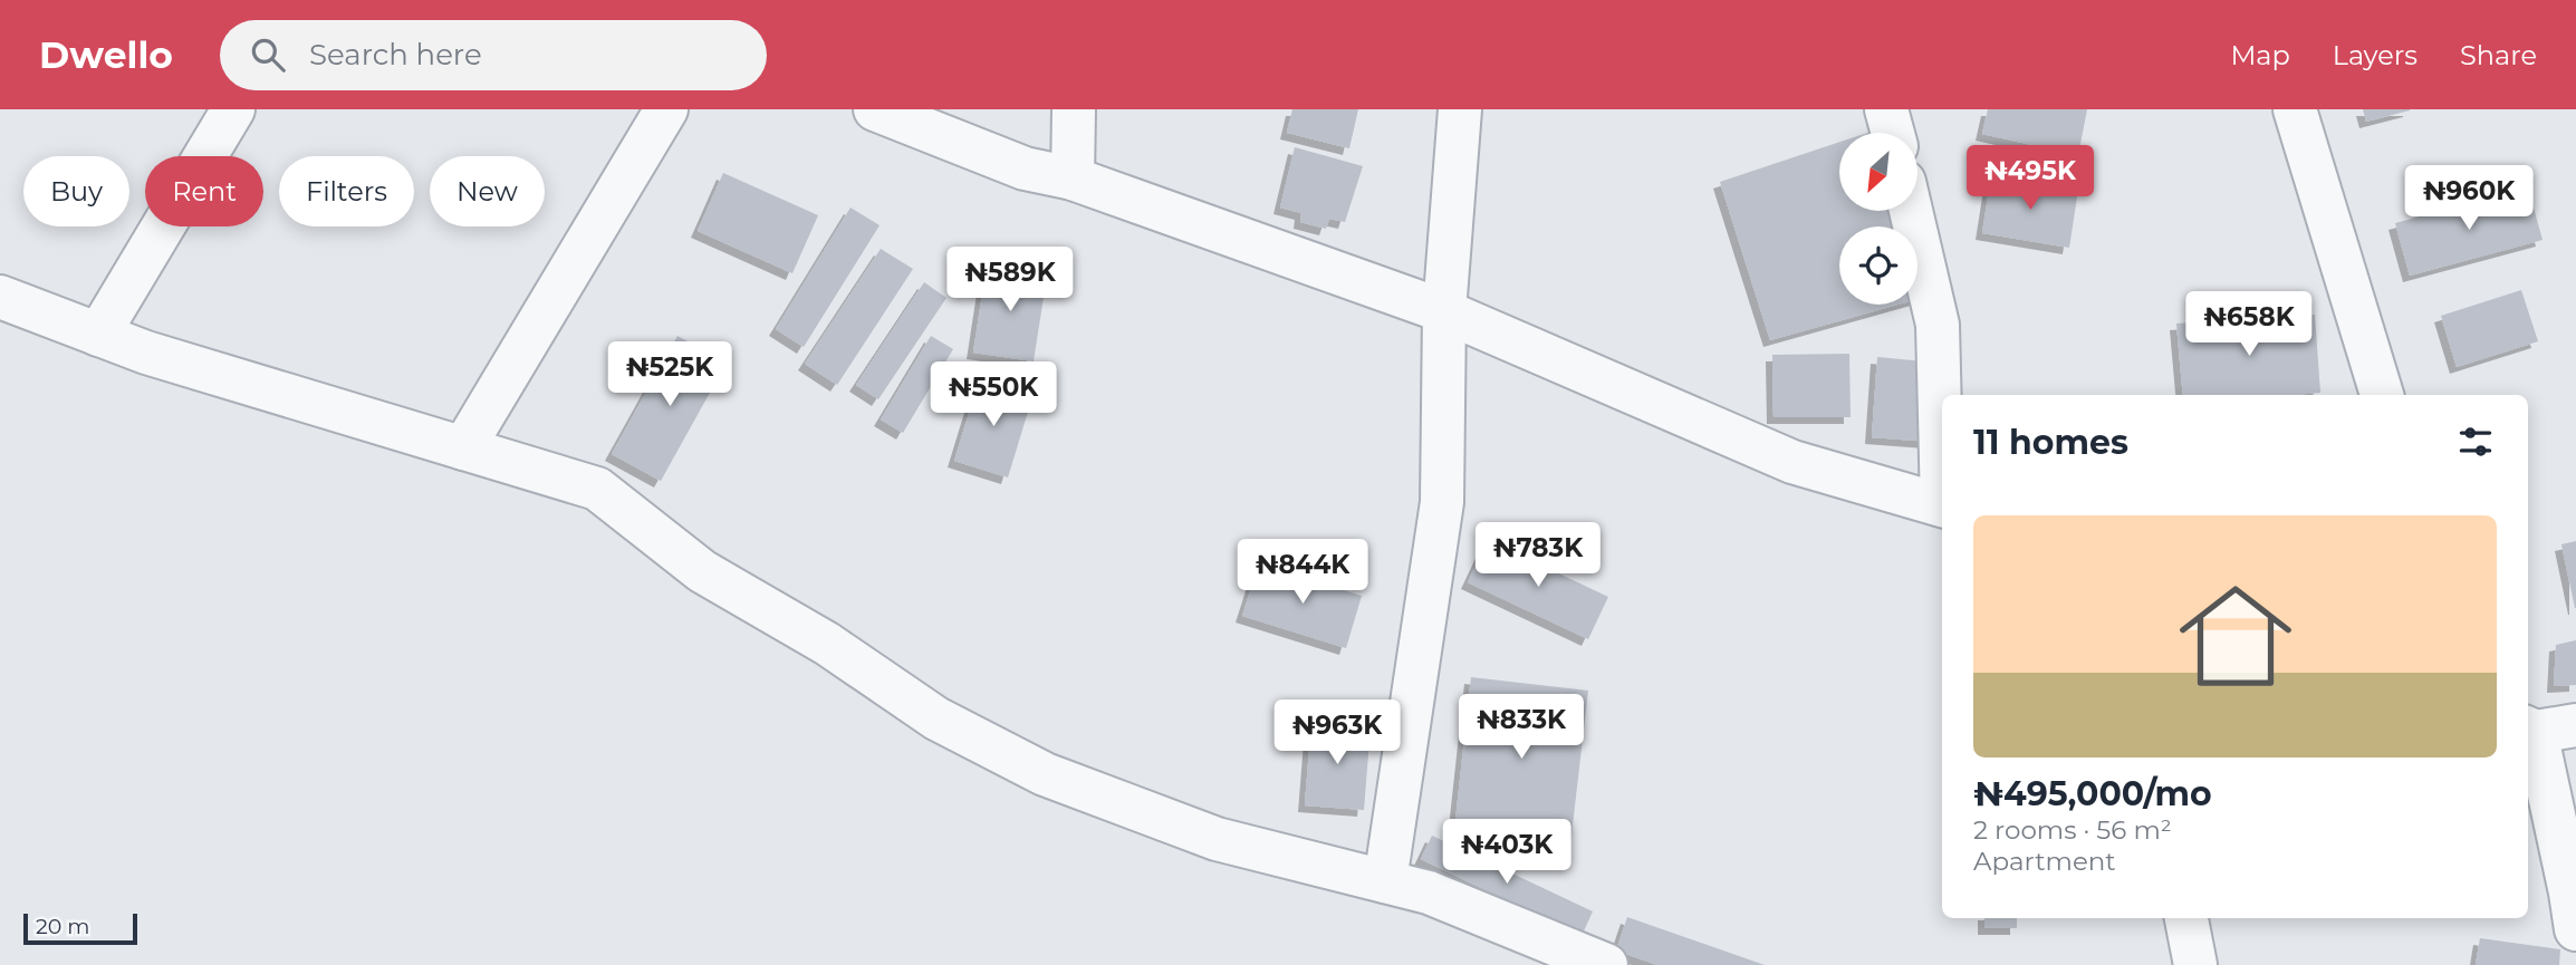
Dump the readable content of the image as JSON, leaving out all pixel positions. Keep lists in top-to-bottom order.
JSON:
{
  "scale_bar": "20 m",
  "north": "bottom left",
  "page": {
    "header": "Dwello",
    "search": "Search here",
    "nav": ["Map", "Layers", "Share"],
    "price": [
      "₦495K",
      "₦960K",
      "₦589K",
      "₦658K",
      "₦525K",
      "₦550K",
      "₦783K",
      "₦844K",
      "₦833K",
      "₦963K",
      "₦403K"
    ],
    "chip": [
      "Buy",
      "Rent",
      "Filters",
      "New"
    ],
    "heading": "11 homes",
    "list": [
      {
        "name": "₦495,000/mo",
        "note": "2 rooms · 56 m² · Apartment"
      }
    ],
    "scale": "20 m"
  }
}
